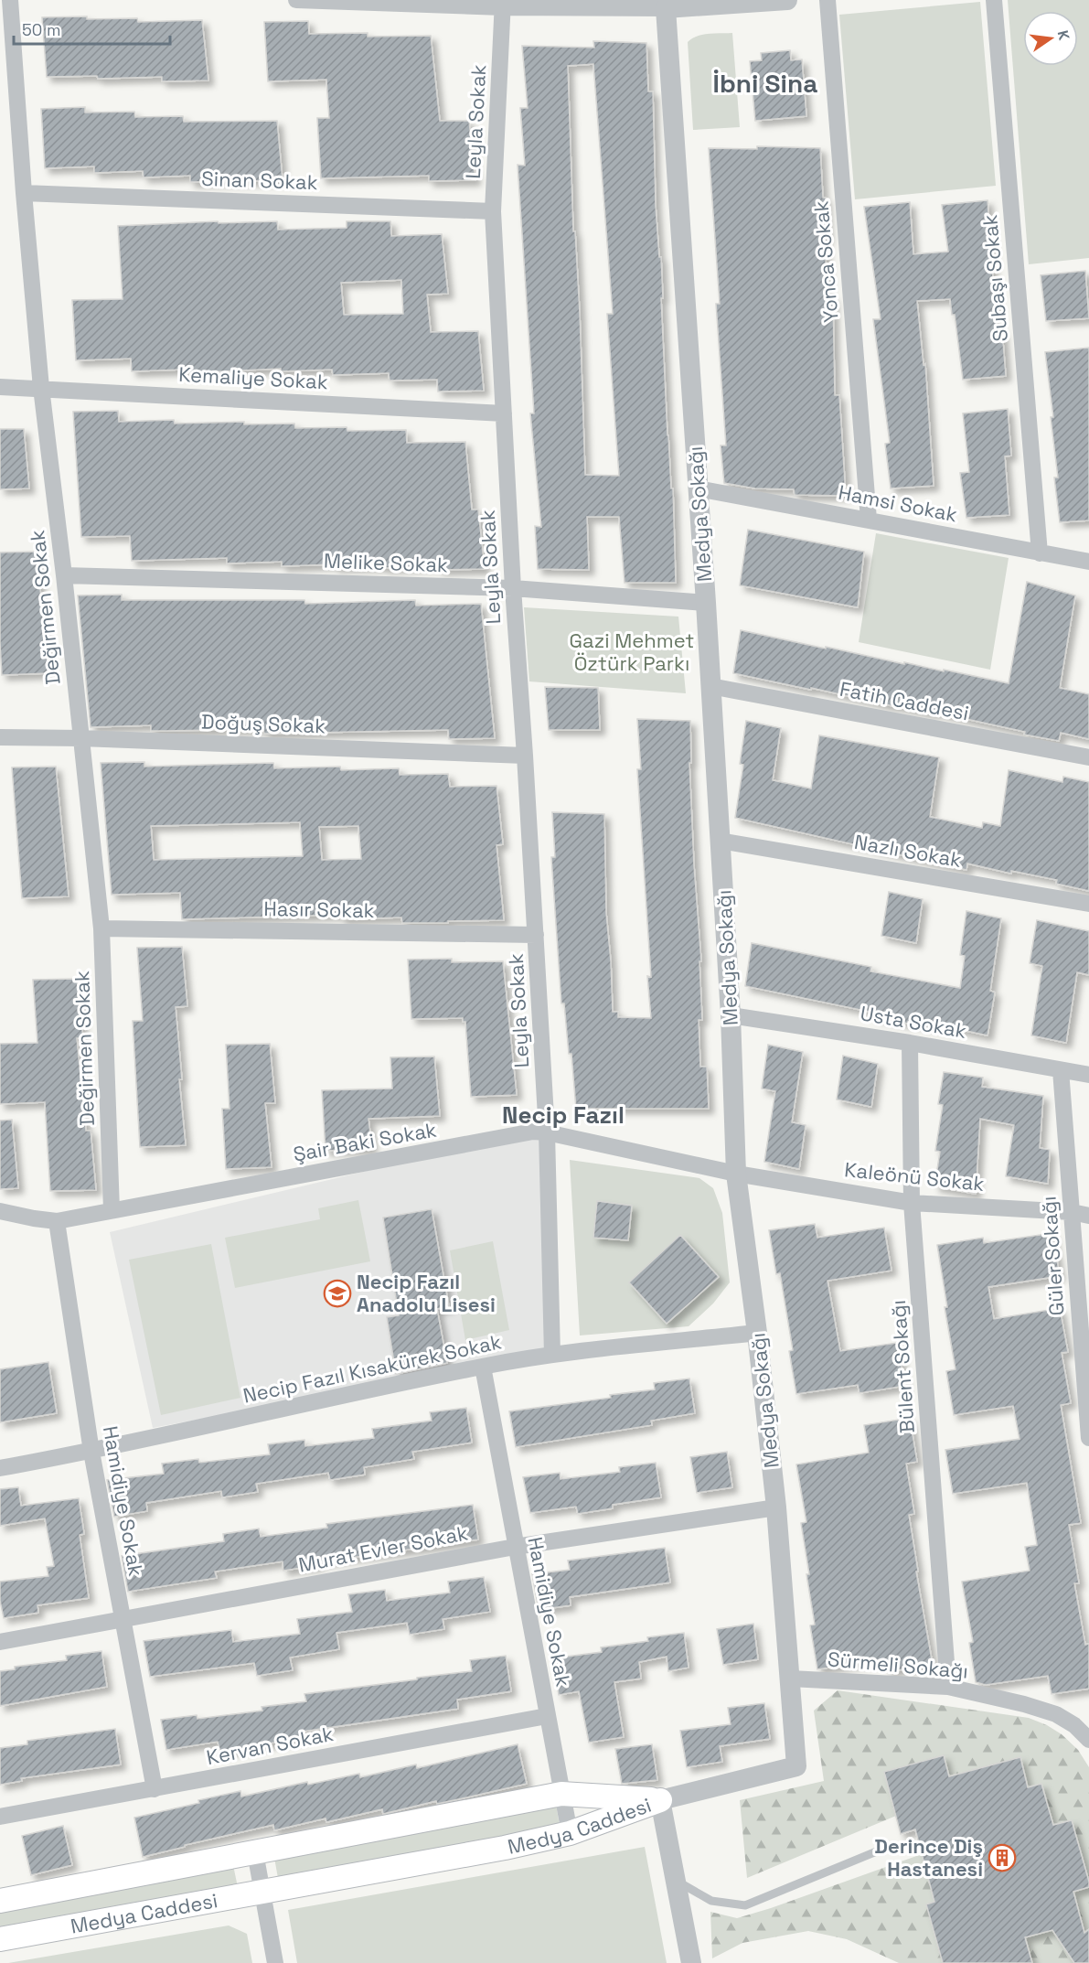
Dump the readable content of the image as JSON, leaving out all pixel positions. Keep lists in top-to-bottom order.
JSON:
{
  "streets": {
    "main road": ["Medya Caddesi"],
    "street": [
      "Leyla Sokak",
      "Sinan Sokak",
      "Yonca Sokak",
      "Subaşı Sokak",
      "Kemaliye Sokak",
      "Hamsi Sokak",
      "Medya Sokağı",
      "Melike Sokak",
      "Değirmen Sokak",
      "Fatih Caddesi",
      "Doğuş Sokak",
      "Nazlı Sokak",
      "Hasır Sokak",
      "Usta Sokak",
      "Şair Baki Sokak",
      "Kaleönü Sokak",
      "Güler Sokağı",
      "Bülent Sokağı",
      "Necip Fazıl Kısakürek Sokak",
      "Hamidiye Sokak",
      "Murat Evler Sokak",
      "Sürmeli Sokağı",
      "Kervan Sokak"
    ]
  },
  "crossings": [
    ["Leyla Sokak", "Sinan Sokak"],
    ["Leyla Sokak", "Kemaliye Sokak"],
    ["Leyla Sokak", "Melike Sokak"],
    ["Leyla Sokak", "Doğuş Sokak"],
    ["Leyla Sokak", "Hasır Sokak"],
    ["Leyla Sokak", "Şair Baki Sokak"],
    ["Leyla Sokak", "Necip Fazıl Kısakürek Sokak"],
    ["Sinan Sokak", "Değirmen Sokak"],
    ["Yonca Sokak", "Hamsi Sokak"],
    ["Subaşı Sokak", "Hamsi Sokak"],
    ["Kemaliye Sokak", "Değirmen Sokak"],
    ["Hamsi Sokak", "Medya Sokağı"],
    ["Medya Sokağı", "Melike Sokak"],
    ["Medya Sokağı", "Fatih Caddesi"],
    ["Medya Sokağı", "Nazlı Sokak"],
    ["Medya Sokağı", "Usta Sokak"],
    ["Medya Sokağı", "Şair Baki Sokak"],
    ["Medya Sokağı", "Kaleönü Sokak"],
    ["Medya Sokağı", "Necip Fazıl Kısakürek Sokak"],
    ["Medya Sokağı", "Murat Evler Sokak"],
    ["Medya Sokağı", "Sürmeli Sokağı"],
    ["Medya Sokağı", "Medya Caddesi"],
    ["Melike Sokak", "Değirmen Sokak"],
    ["Değirmen Sokak", "Doğuş Sokak"],
    ["Değirmen Sokak", "Hasır Sokak"],
    ["Değirmen Sokak", "Şair Baki Sokak"],
    ["Usta Sokak", "Güler Sokağı"],
    ["Usta Sokak", "Bülent Sokağı"],
    ["Şair Baki Sokak", "Kaleönü Sokak"],
    ["Şair Baki Sokak", "Hamidiye Sokak"],
    ["Kaleönü Sokak", "Güler Sokağı"],
    ["Kaleönü Sokak", "Bülent Sokağı"],
    ["Bülent Sokağı", "Sürmeli Sokağı"],
    ["Necip Fazıl Kısakürek Sokak", "Hamidiye Sokak"],
    ["Hamidiye Sokak", "Murat Evler Sokak"],
    ["Hamidiye Sokak", "Kervan Sokak"],
    ["Hamidiye Sokak", "Medya Caddesi"]
  ],
  "districts": ["İbni Sina", "Necip Fazıl"],
  "parks": ["Gazi Mehmet Öztürk Parkı"],
  "places": {
    "school or university": ["Necip Fazıl Anadolu Lisesi"],
    "building": ["Derince Diş Hastanesi"]
  },
  "scale_bar": "50 m",
  "north": "right"
}
